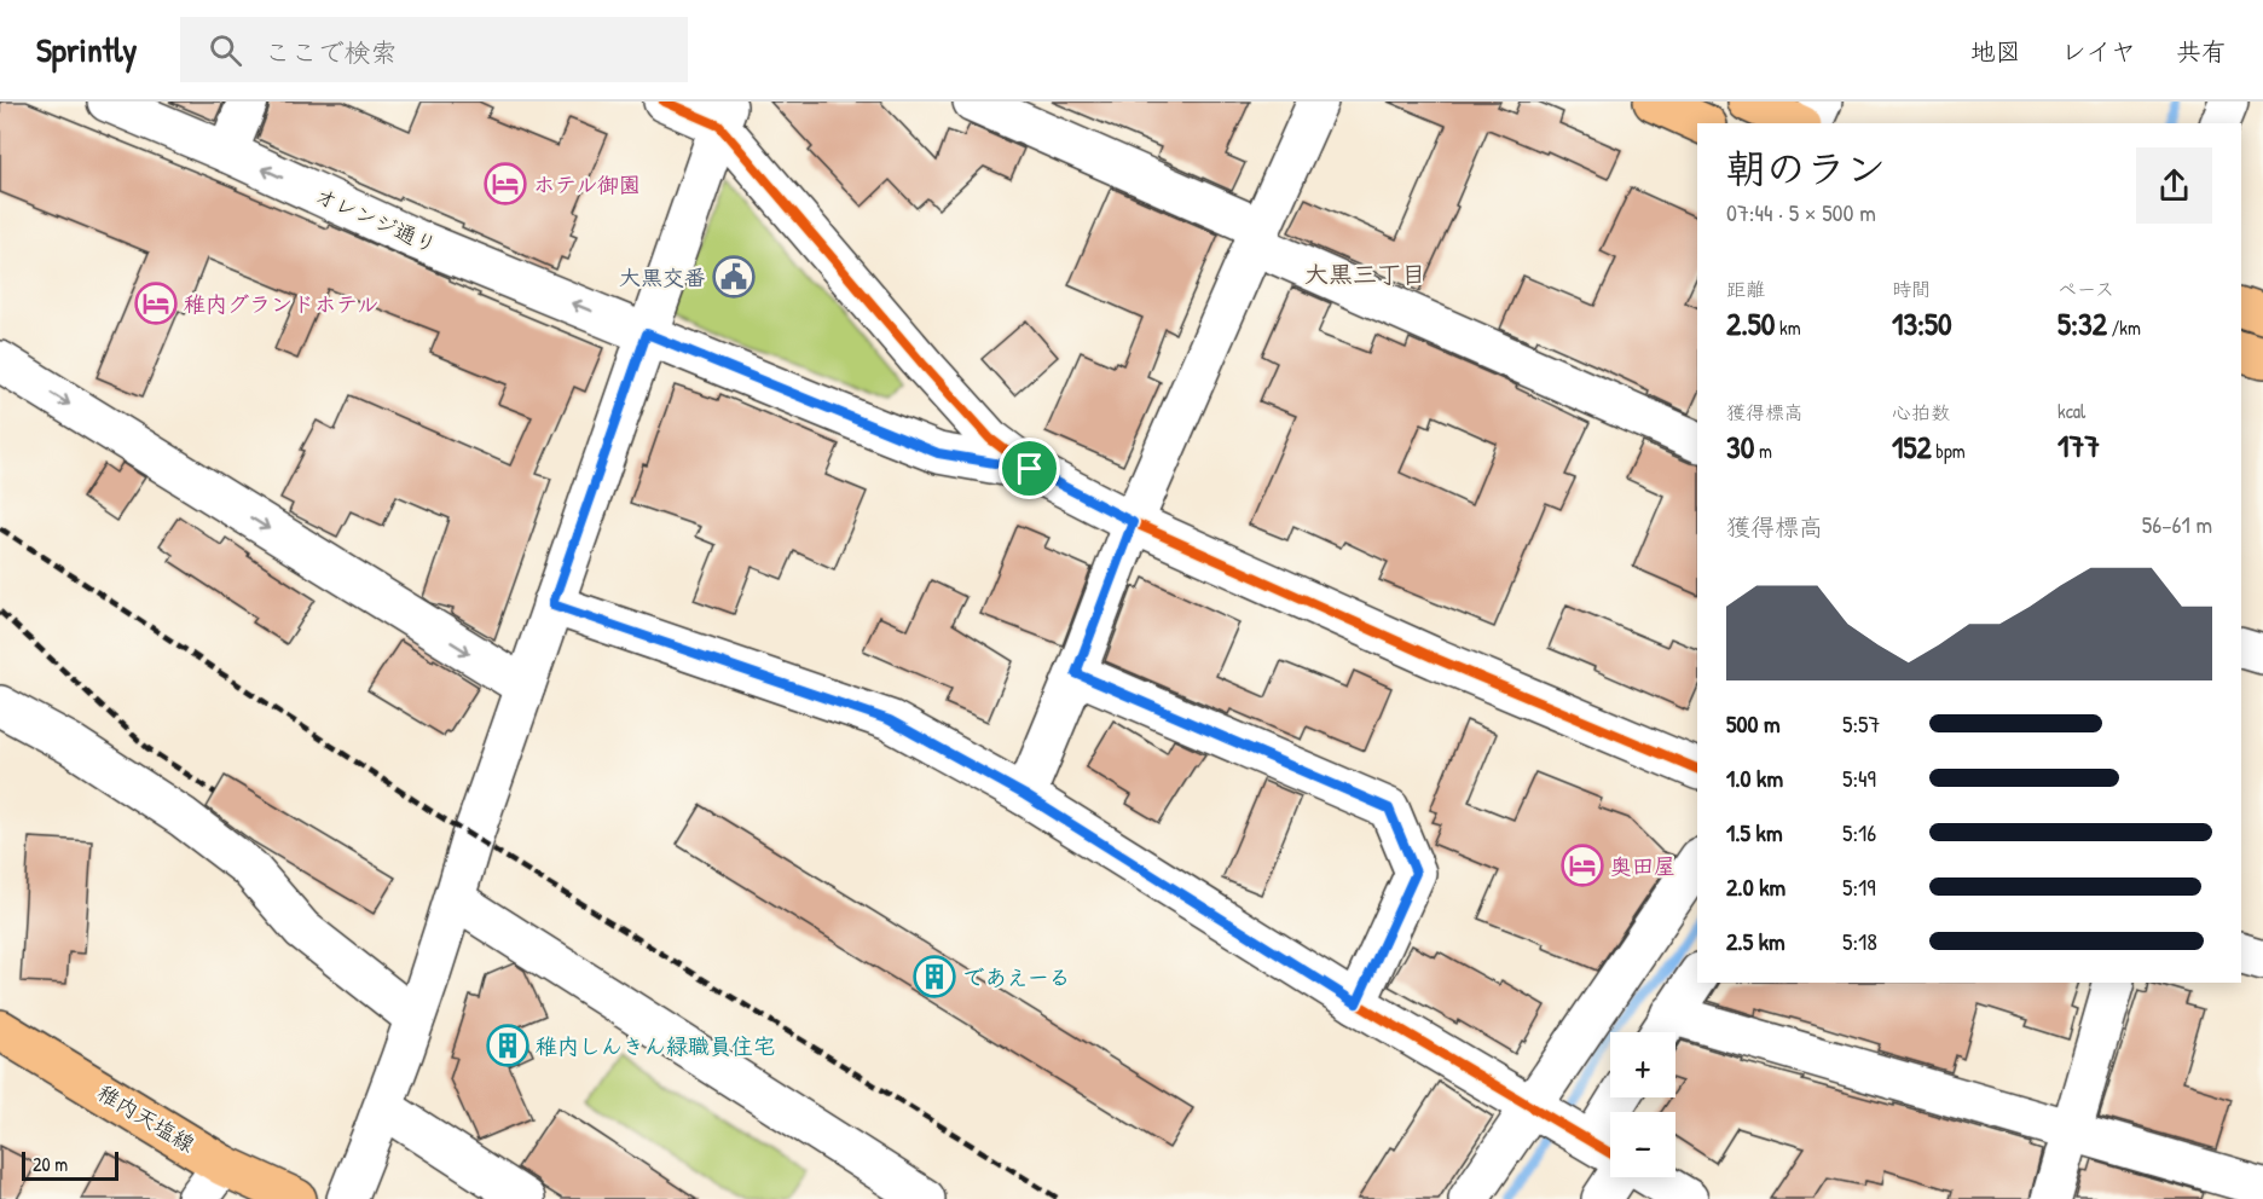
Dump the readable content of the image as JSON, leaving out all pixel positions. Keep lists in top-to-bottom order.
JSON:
{
  "streets": {
    "main road": ["稚内天塩線"],
    "street": ["オレンジ通り"]
  },
  "districts": ["大黒三丁目"],
  "places": {
    "hotel": ["ホテル御園", "稚内グランドホテル", "奥田屋"],
    "public building": ["大黒交番"],
    "building": ["であえーる", "稚内しんきん緑職員住宅"]
  },
  "scale_bar": "20 m",
  "page": {
    "header": "Sprintly",
    "search": "ここで検索",
    "nav": ["地図", "レイヤ", "共有"],
    "heading": ["朝のラン", "07:44 · 5 × 500 m"],
    "stats": [
      ["距離", "2.50 km"],
      ["時間", "13:50"],
      ["ペース", "5:32 /km"],
      ["獲得標高", "30 m"],
      ["心拍数", "152 bpm"],
      ["kcal", "177"]
    ],
    "chart": ["獲得標高", "56–61 m"],
    "list": [
      {
        "name": "500 m",
        "note": "5:57"
      },
      {
        "name": "1.0 km",
        "note": "5:49"
      },
      {
        "name": "1.5 km",
        "note": "5:16"
      },
      {
        "name": "2.0 km",
        "note": "5:19"
      },
      {
        "name": "2.5 km",
        "note": "5:18"
      }
    ],
    "map_buttons": ["+", "−"],
    "scale": "20 m"
  }
}
